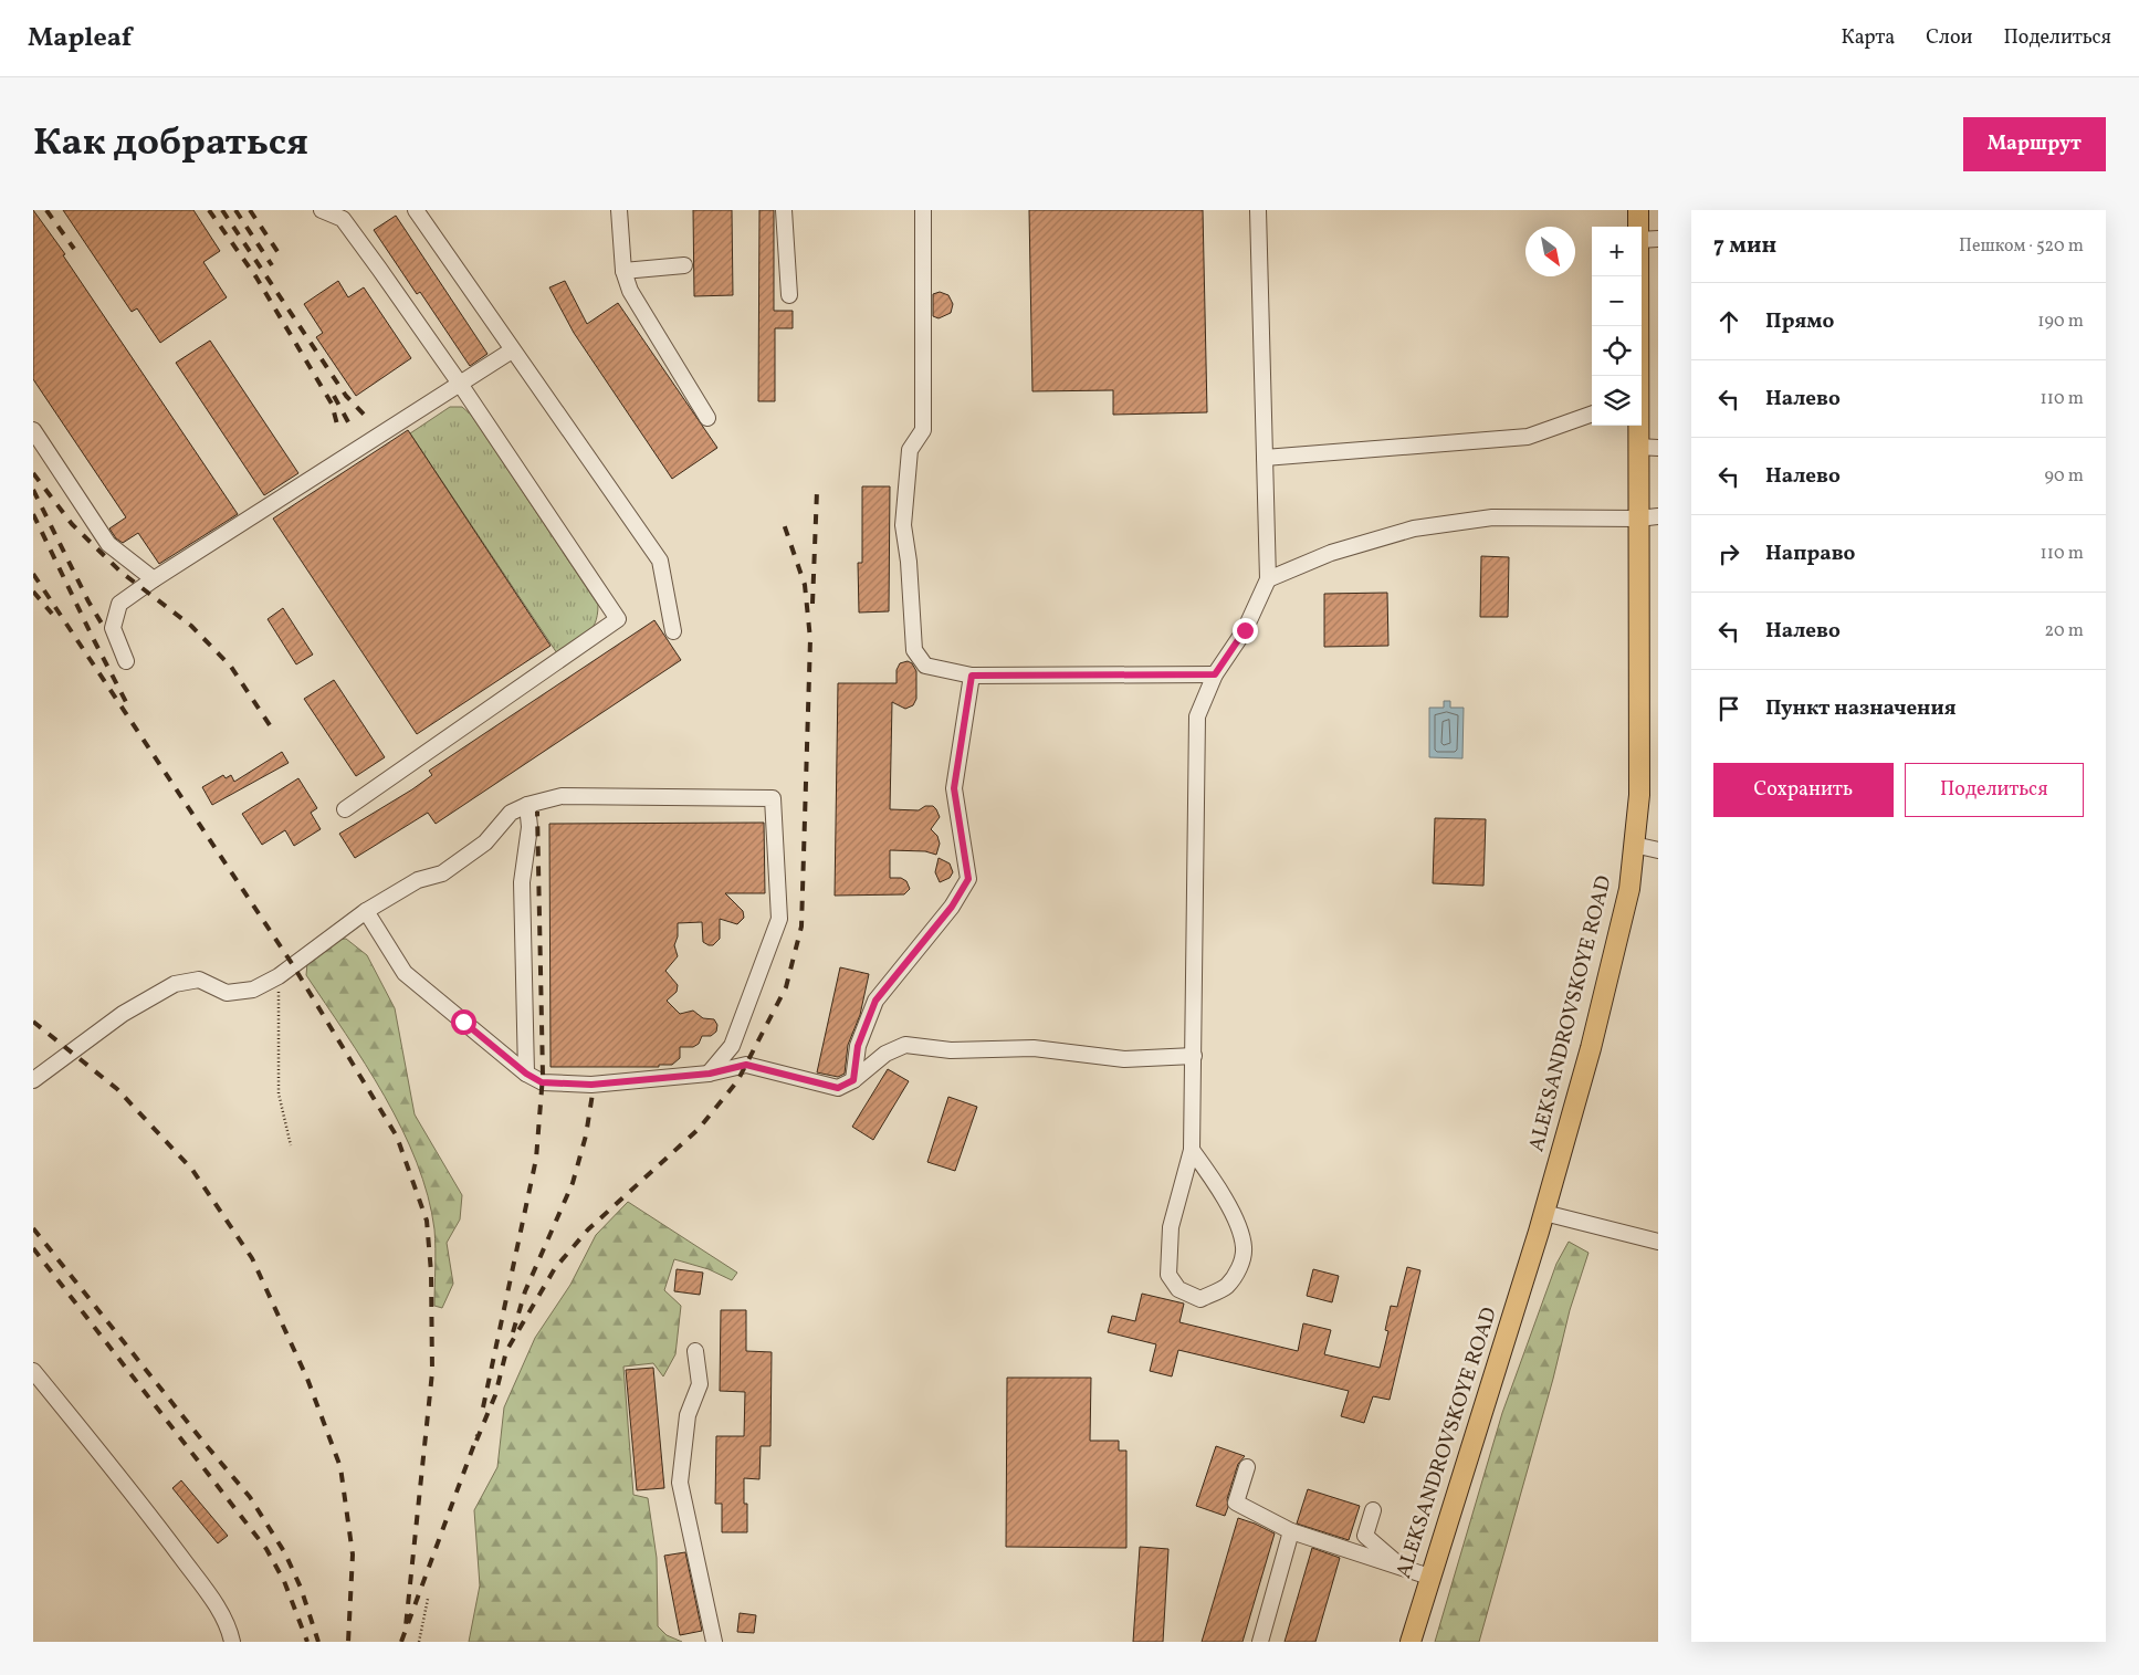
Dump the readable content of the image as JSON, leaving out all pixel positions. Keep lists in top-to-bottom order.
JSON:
{
  "streets": {
    "main road": ["ALEKSANDROVSKOYE ROAD"]
  },
  "north": "bottom right",
  "page": {
    "header": "Mapleaf",
    "nav": ["Карта", "Слои", "Поделиться"],
    "title": "Как добраться",
    "buttons": [
      "Маршрут",
      ["Сохранить", "Поделиться"]
    ],
    "heading": ["7 мин", "Пешком · 520 m"],
    "map_buttons": ["+", "−"],
    "list": [
      ["Прямо", "190 m"],
      ["Налево", "110 m"],
      ["Налево", "90 m"],
      ["Направо", "110 m"],
      ["Налево", "20 m"],
      "Пункт назначения"
    ]
  }
}
